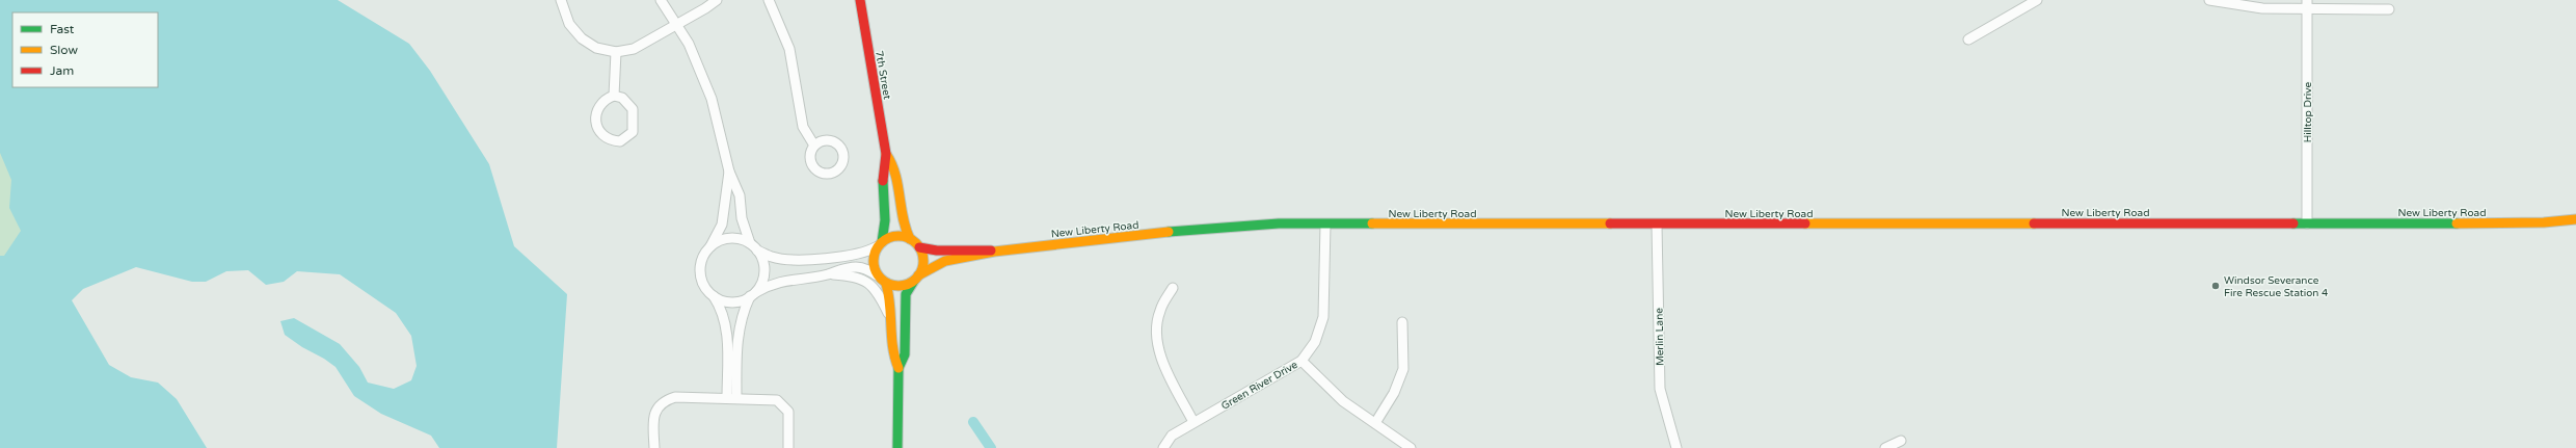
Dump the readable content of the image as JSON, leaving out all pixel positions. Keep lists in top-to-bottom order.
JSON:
{
  "streets": {
    "street": [
      "7th Street",
      "Hilltop Drive",
      "New Liberty Road",
      "Merlin Lane",
      "Green River Drive"
    ]
  },
  "crossings": [
    ["7th Street", "New Liberty Road"],
    ["Hilltop Drive", "New Liberty Road"],
    ["New Liberty Road", "Merlin Lane"],
    ["New Liberty Road", "Green River Drive"]
  ],
  "places": ["Windsor Severance Fire Rescue Station 4"],
  "legend": ["Fast", "Slow", "Jam"]
}
